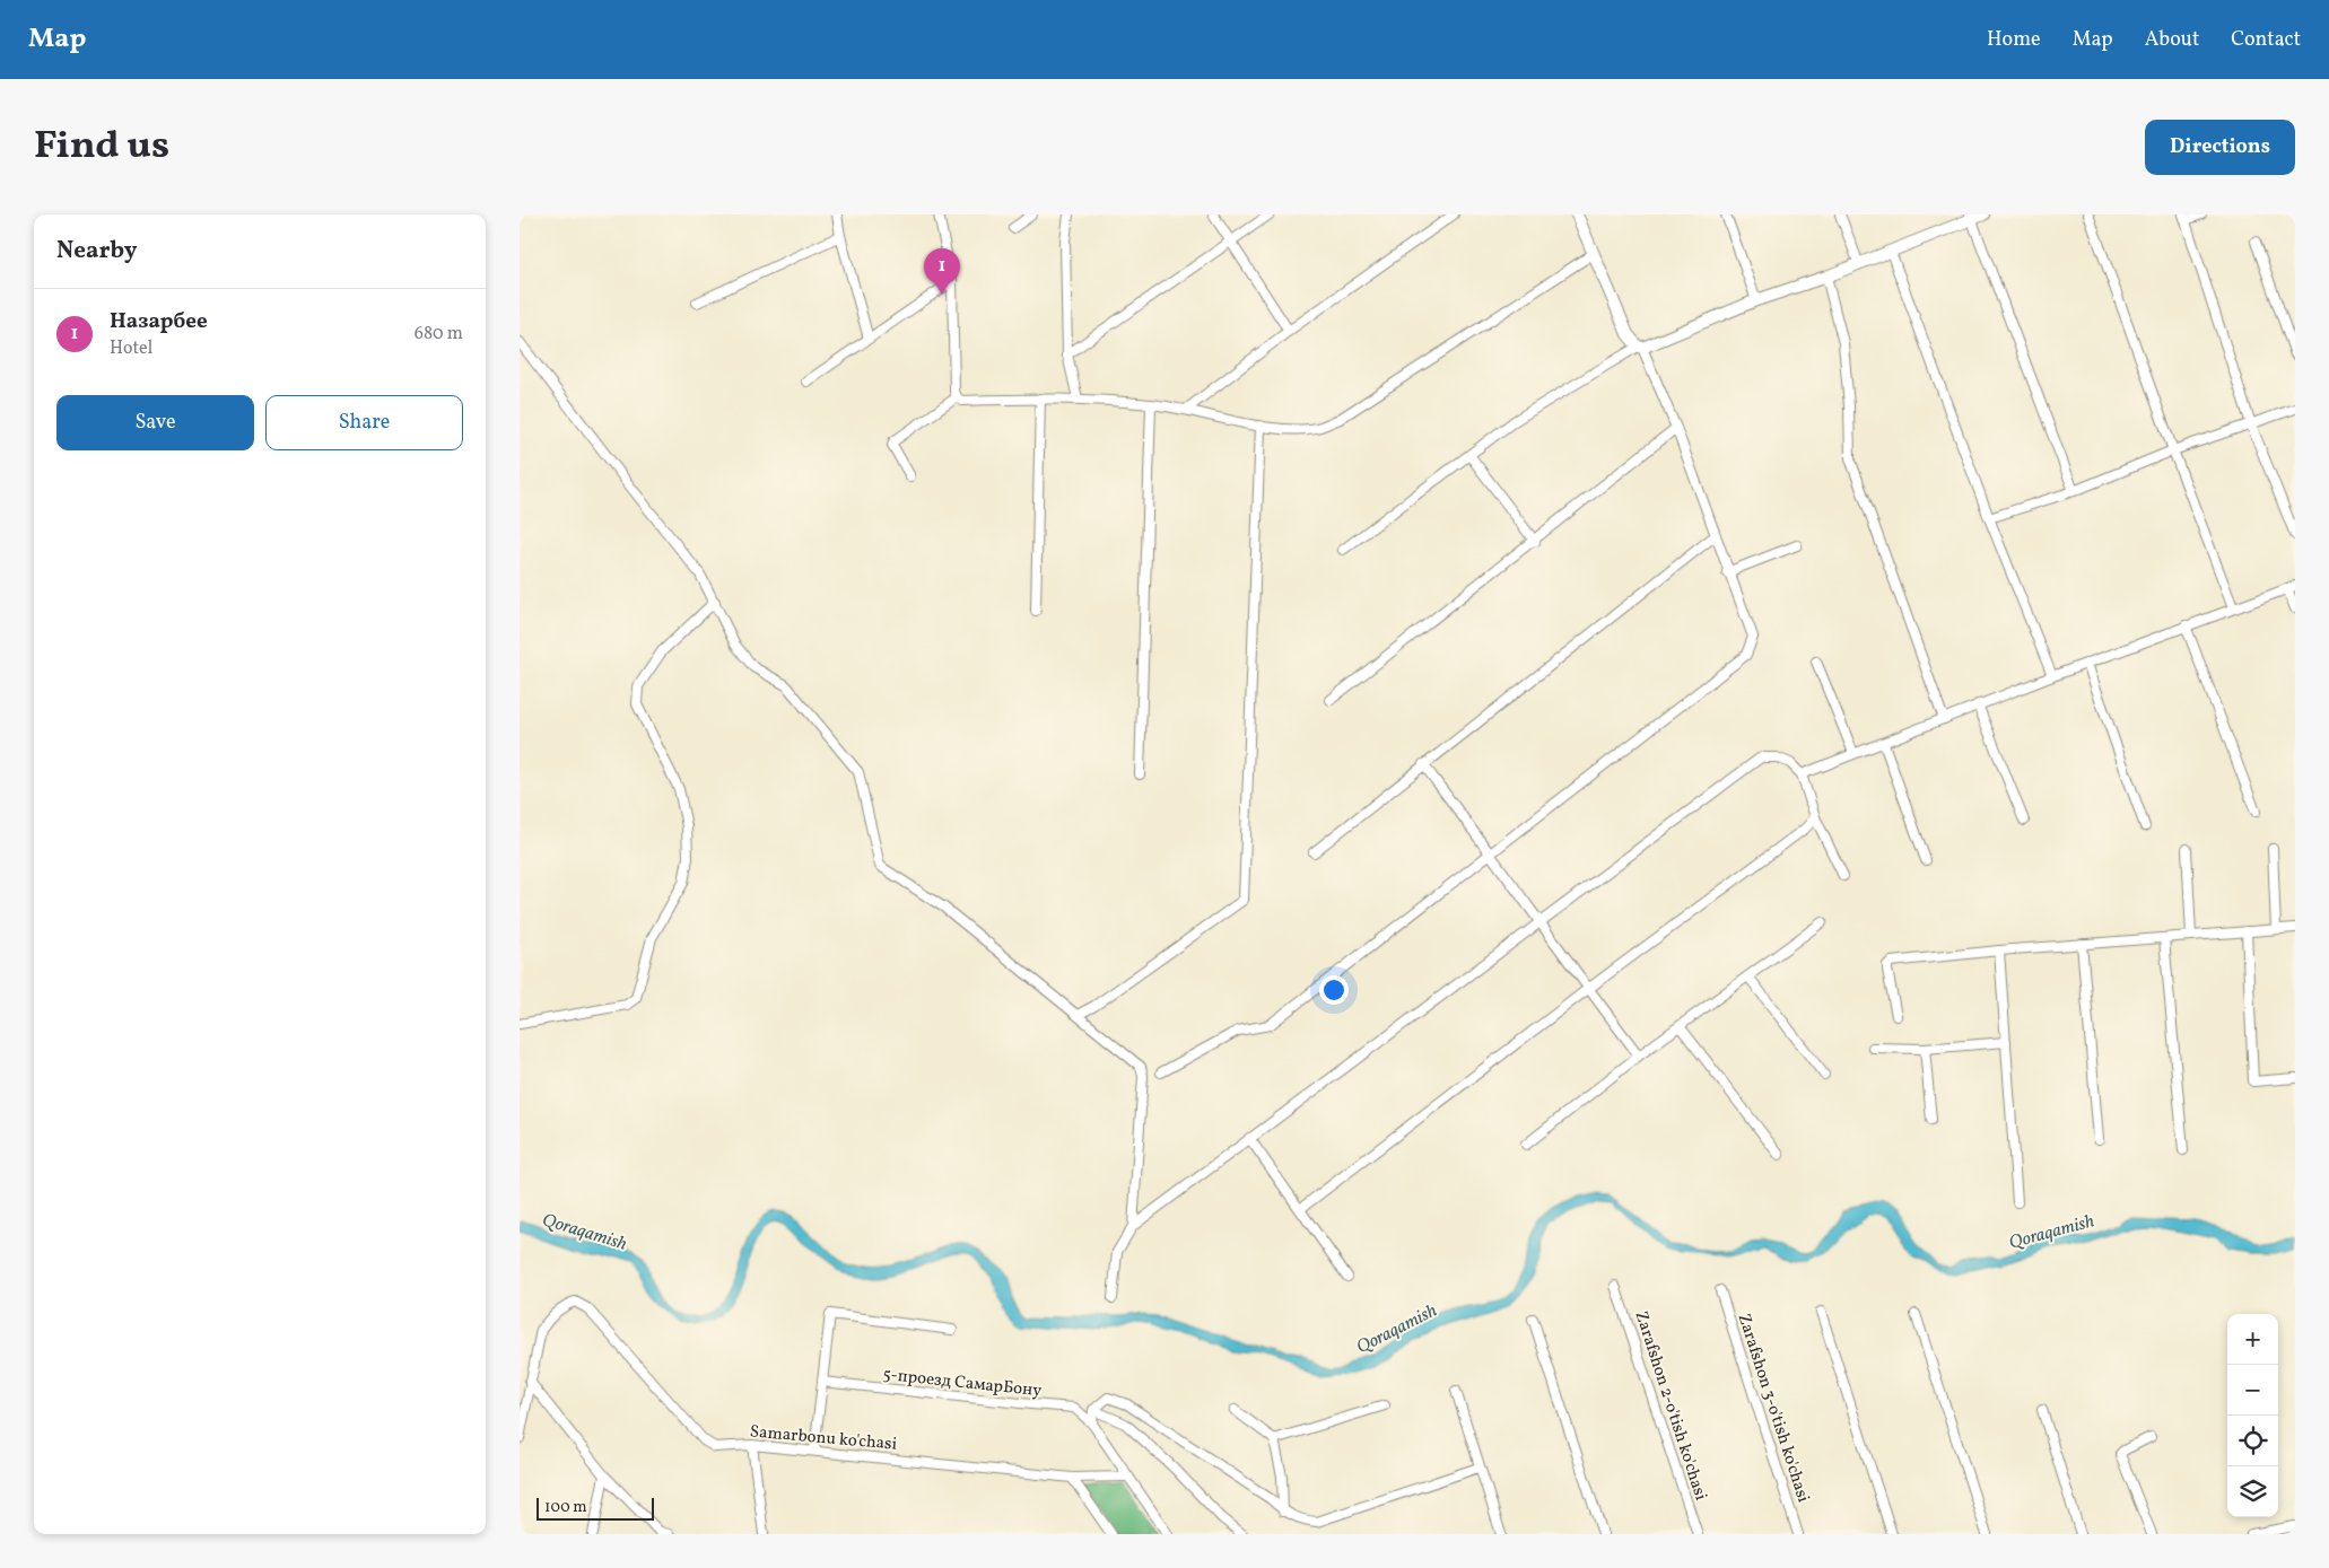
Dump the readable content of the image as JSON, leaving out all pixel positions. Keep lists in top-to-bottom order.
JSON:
{
  "streets": {
    "street": [
      "5-проезд СамарБону",
      "Zarafshon 2-o'tish ko'chasi",
      "Zarafshon 3-o'tish ko'chasi",
      "Samarbonu ko'chasi"
    ]
  },
  "water": ["Qoraqamish"],
  "scale_bar": "100 m",
  "page": {
    "header": "Map",
    "nav": [
      "Home",
      "Map",
      "About",
      "Contact"
    ],
    "title": "Find us",
    "buttons": [
      "Directions",
      ["Save", "Share"]
    ],
    "heading": "Nearby",
    "pins": "1",
    "list": [
      {
        "mark": "1",
        "name": "Назарбее",
        "note": "Hotel",
        "value": "680 m"
      }
    ],
    "map_buttons": ["+", "−"],
    "scale": "100 m"
  }
}
